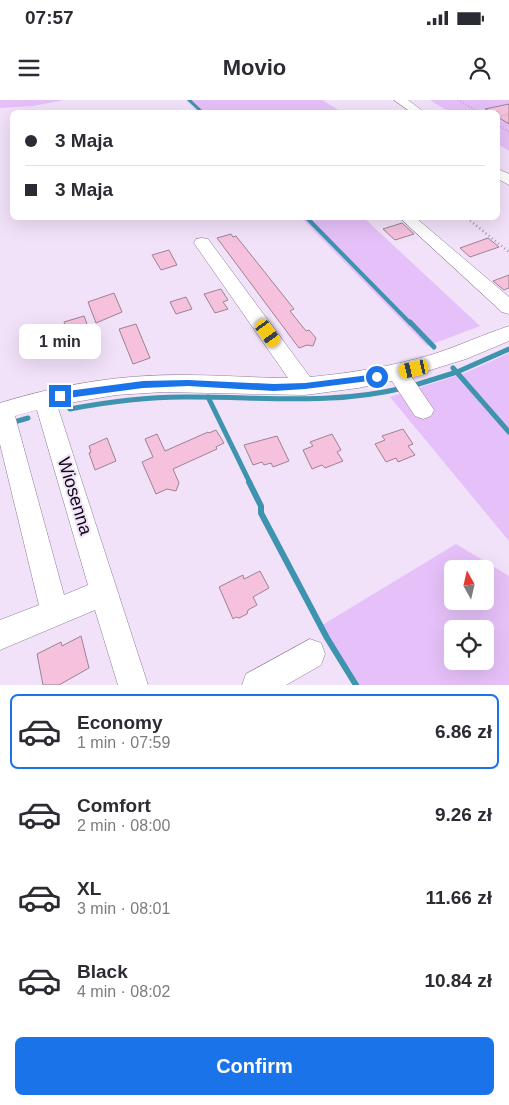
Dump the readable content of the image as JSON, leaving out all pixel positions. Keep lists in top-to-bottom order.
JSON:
{
  "streets": {
    "street": ["Wiosenna"]
  },
  "north": "top",
  "page": {
    "status": "07:57",
    "header": "Movio",
    "banner": ["3 Maja", "3 Maja"],
    "bubble": "1 min",
    "list": [
      {
        "name": "Economy",
        "note": "1 min · 07:59",
        "value": "6.86 zł"
      },
      {
        "name": "Comfort",
        "note": "2 min · 08:00",
        "value": "9.26 zł"
      },
      {
        "name": "XL",
        "note": "3 min · 08:01",
        "value": "11.66 zł"
      },
      {
        "name": "Black",
        "note": "4 min · 08:02",
        "value": "10.84 zł"
      }
    ],
    "buttons": "Confirm"
  }
}
